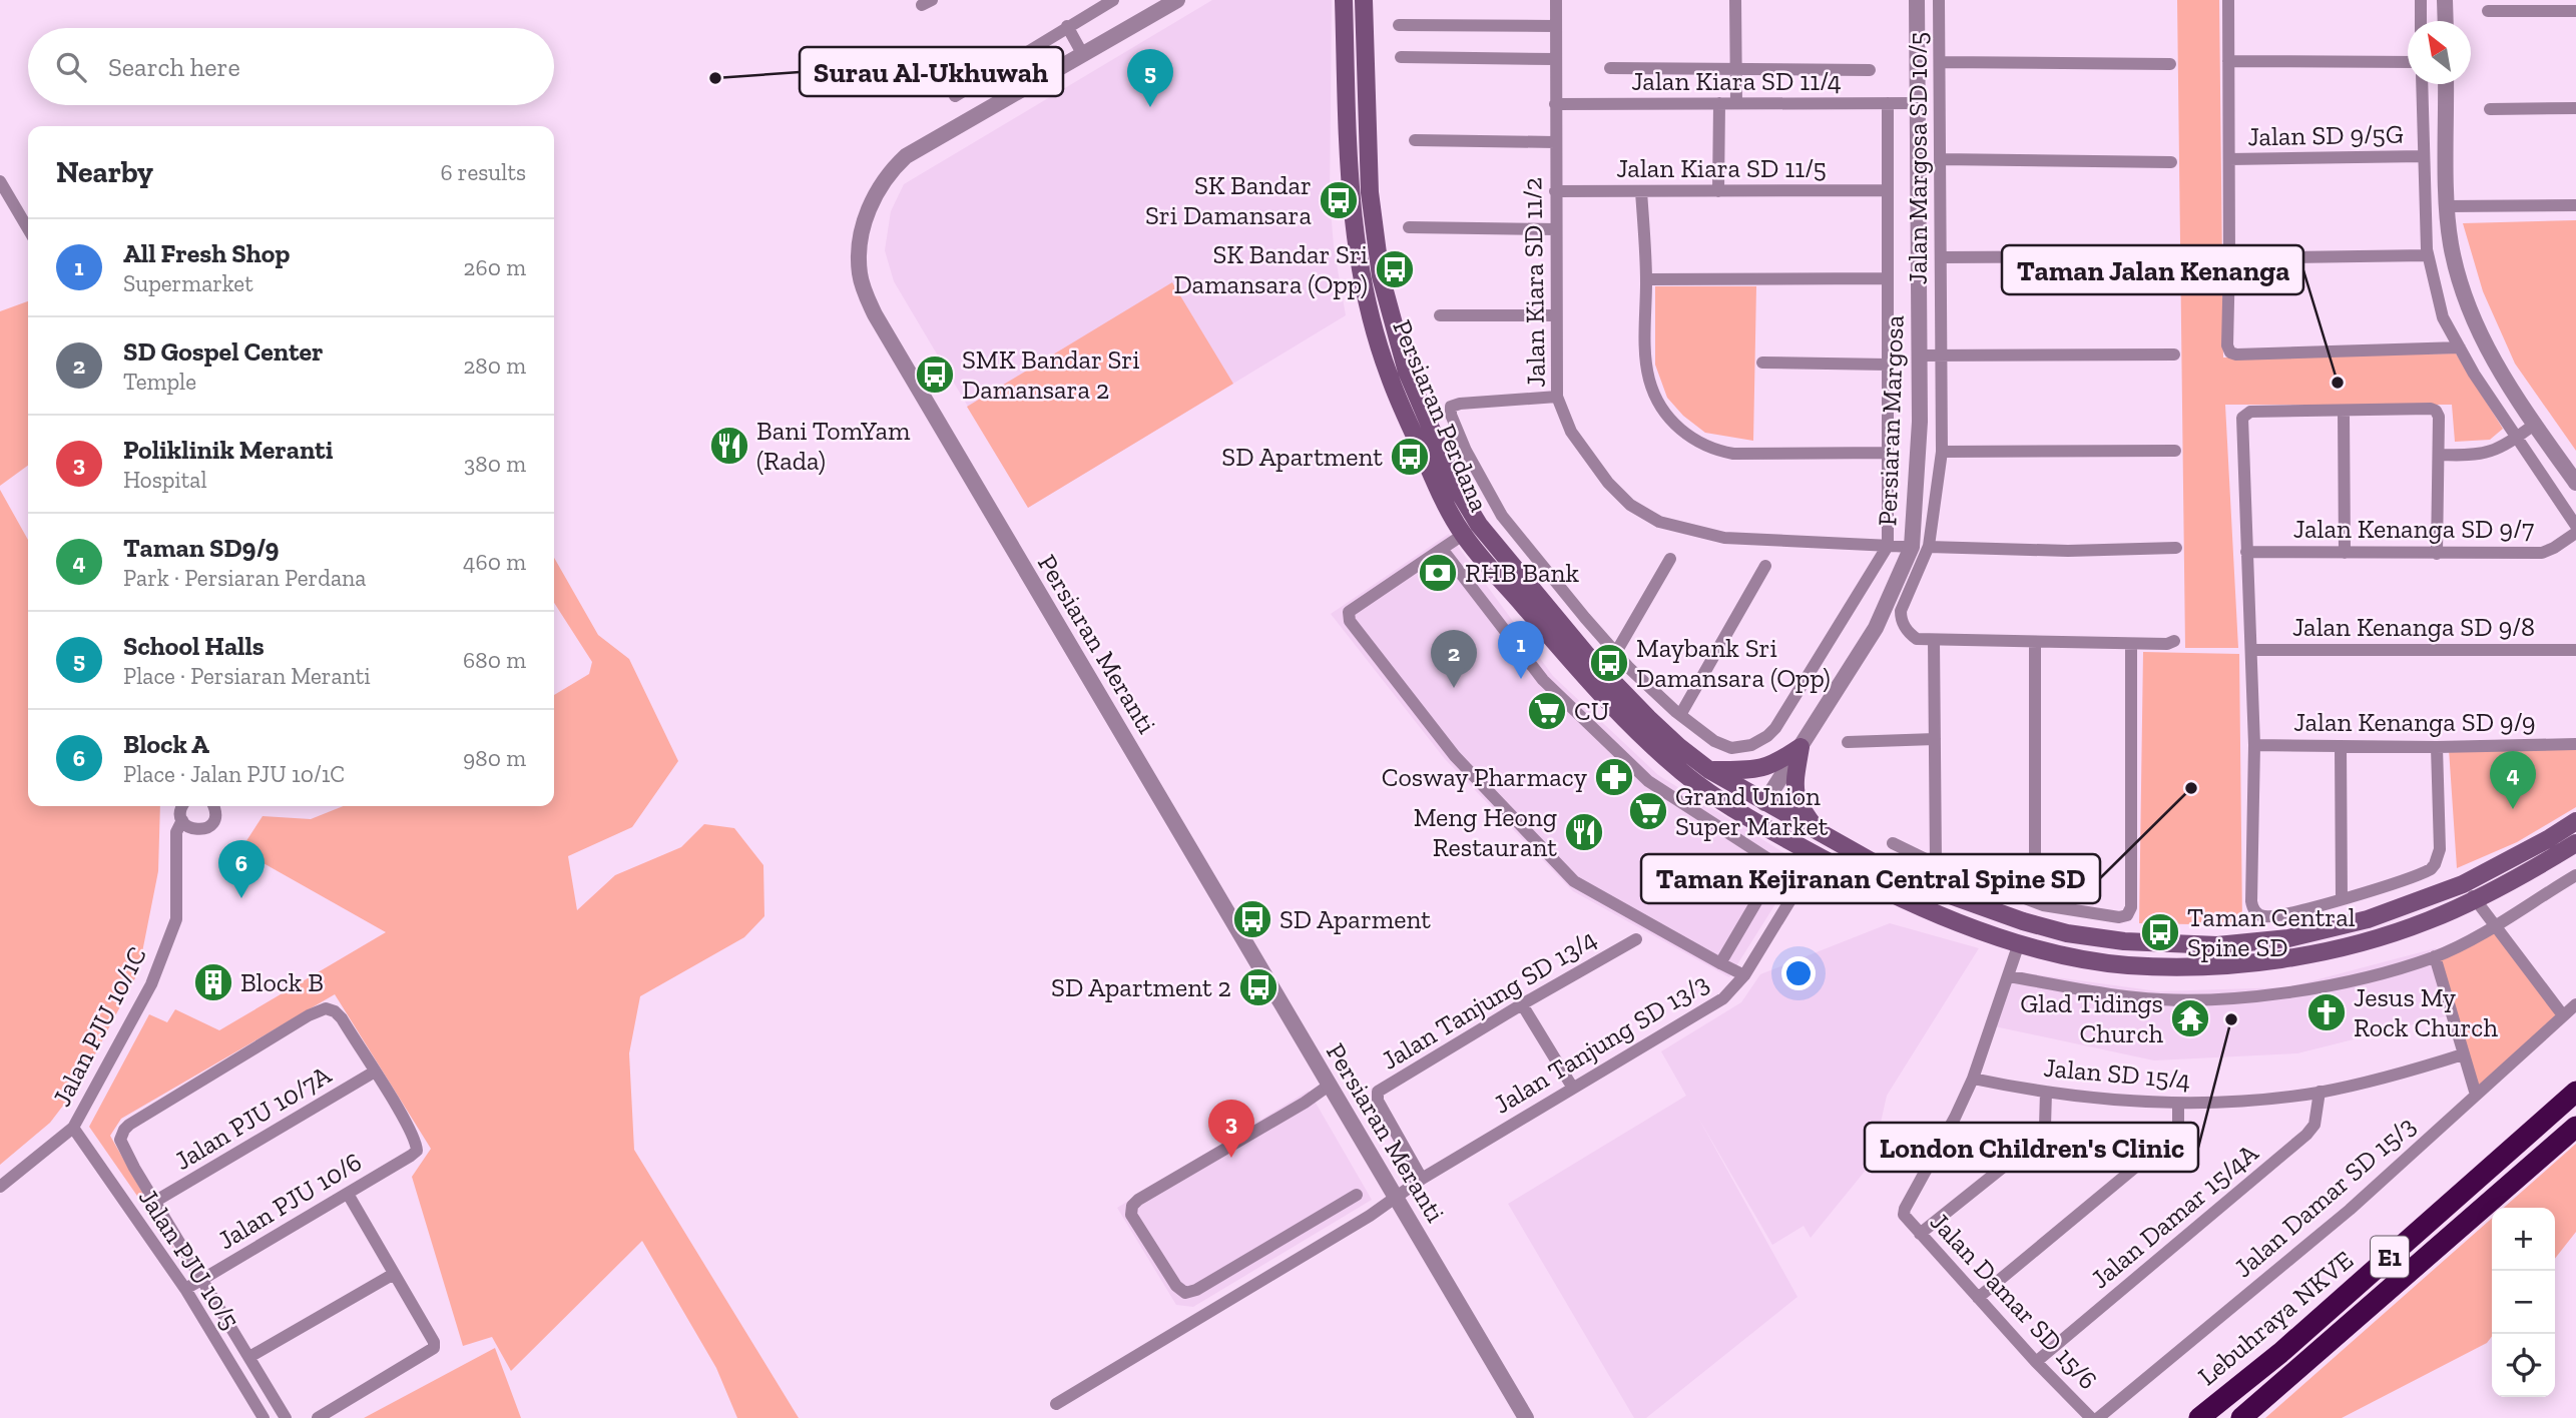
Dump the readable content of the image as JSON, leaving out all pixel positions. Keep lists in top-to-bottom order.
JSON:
{
  "streets": {
    "highway": ["E1", "Lebuhraya NKVE"],
    "main road": ["Persiaran Perdana"],
    "street": [
      "Jalan Kiara SD 11/4",
      "Jalan SD 9/5G",
      "Jalan Margosa SD 10/5",
      "Jalan Kiara SD 11/5",
      "Jalan Kiara SD 11/2",
      "Persiaran Margosa",
      "Jalan Kenanga SD 9/7",
      "Jalan Kenanga SD 9/8",
      "Persiaran Meranti",
      "Jalan Kenanga SD 9/9",
      "Jalan Tanjung SD 13/4",
      "Jalan PJU 10/1C",
      "Jalan Tanjung SD 13/3",
      "Jalan SD 15/4",
      "Jalan PJU 10/7A",
      "Jalan Damar SD 15/3",
      "Jalan PJU 10/6",
      "Jalan Damar 15/4A",
      "Jalan PJU 10/5",
      "Jalan Damar SD 15/6"
    ]
  },
  "crossings": [
    ["Jalan Kiara SD 11/4", "Jalan Kiara SD 11/2"],
    ["Jalan Kiara SD 11/4", "Persiaran Margosa"],
    ["Jalan Kiara SD 11/5", "Jalan Kiara SD 11/2"],
    ["Jalan Kiara SD 11/2", "Persiaran Margosa"],
    ["Persiaran Perdana", "Persiaran Margosa"],
    ["Persiaran Perdana", "Jalan Tanjung SD 13/3"],
    ["Persiaran Perdana", "Jalan Damar SD 15/6"],
    ["Persiaran Meranti", "Jalan Tanjung SD 13/3"],
    ["Jalan Tanjung SD 13/4", "Jalan Tanjung SD 13/3"],
    ["Jalan PJU 10/1C", "Jalan PJU 10/5"],
    ["Jalan SD 15/4", "Jalan Damar 15/4A"],
    ["Jalan SD 15/4", "Jalan Damar SD 15/6"],
    ["Jalan PJU 10/7A", "Jalan PJU 10/6"],
    ["Jalan PJU 10/6", "Jalan PJU 10/5"],
    ["Jalan Damar 15/4A", "Jalan Damar SD 15/6"]
  ],
  "places": {
    "other": [
      "Surau Al-Ukhuwah",
      "Taman Jalan Kenanga",
      "Taman Kejiranan Central Spine SD",
      "London Children's Clinic"
    ],
    "bus stop": [
      "SK Bandar Sri Damansara",
      "SK Bandar Sri Damansara (Opp)",
      "SMK Bandar Sri Damansara 2",
      "SD Apartment",
      "Maybank Sri Damansara (Opp)",
      "SD Aparment",
      "Taman Central Spine SD",
      "SD Apartment 2"
    ],
    "restaurant": ["Bani TomYam (Rada)", "Meng Heong Restaurant"],
    "bank": ["RHB Bank"],
    "supermarket": ["CU", "Grand Union Super Market"],
    "pharmacy": ["Cosway Pharmacy"],
    "building": ["Block B"],
    "church": ["Jesus My Rock Church"],
    "temple": ["Glad Tidings Church"]
  },
  "north": "top left",
  "page": {
    "search": "Search here",
    "pins": [
      "5",
      "1",
      "2",
      "4",
      "6",
      "3"
    ],
    "heading": ["Nearby", "6 results"],
    "list": [
      {
        "mark": "1",
        "name": "All Fresh Shop",
        "note": "Supermarket",
        "value": "260 m"
      },
      {
        "mark": "2",
        "name": "SD Gospel Center",
        "note": "Temple",
        "value": "280 m"
      },
      {
        "mark": "3",
        "name": "Poliklinik Meranti",
        "note": "Hospital",
        "value": "380 m"
      },
      {
        "mark": "4",
        "name": "Taman SD9/9",
        "note": "Park · Persiaran Perdana",
        "value": "460 m"
      },
      {
        "mark": "5",
        "name": "School Halls",
        "note": "Place · Persiaran Meranti",
        "value": "680 m"
      },
      {
        "mark": "6",
        "name": "Block A",
        "note": "Place · Jalan PJU 10/1C",
        "value": "980 m"
      }
    ],
    "map_buttons": ["+", "−"]
  }
}
